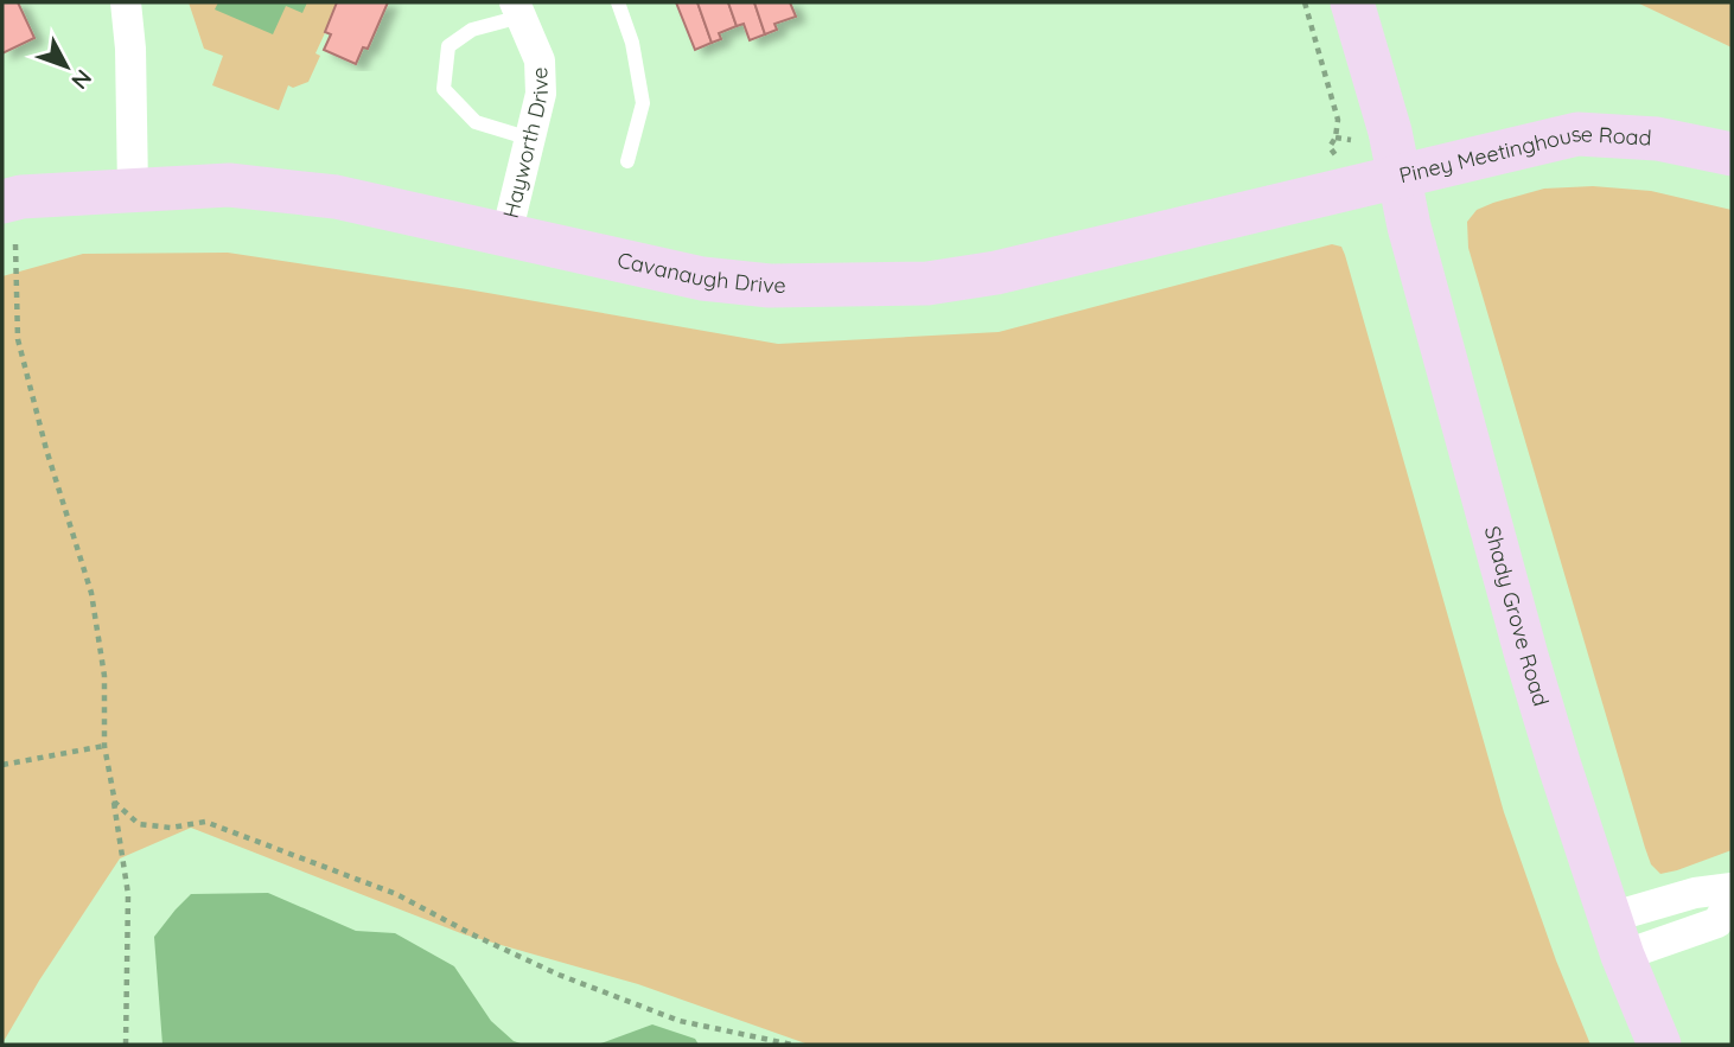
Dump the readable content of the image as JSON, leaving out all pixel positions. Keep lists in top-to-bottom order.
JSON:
{
  "streets": {
    "street": [
      "Hayworth Drive",
      "Piney Meetinghouse Road",
      "Cavanaugh Drive",
      "Shady Grove Road"
    ]
  },
  "crossings": [
    ["Hayworth Drive", "Cavanaugh Drive"],
    ["Piney Meetinghouse Road", "Cavanaugh Drive"],
    ["Piney Meetinghouse Road", "Shady Grove Road"],
    ["Cavanaugh Drive", "Shady Grove Road"]
  ],
  "north": "bottom right"
}
